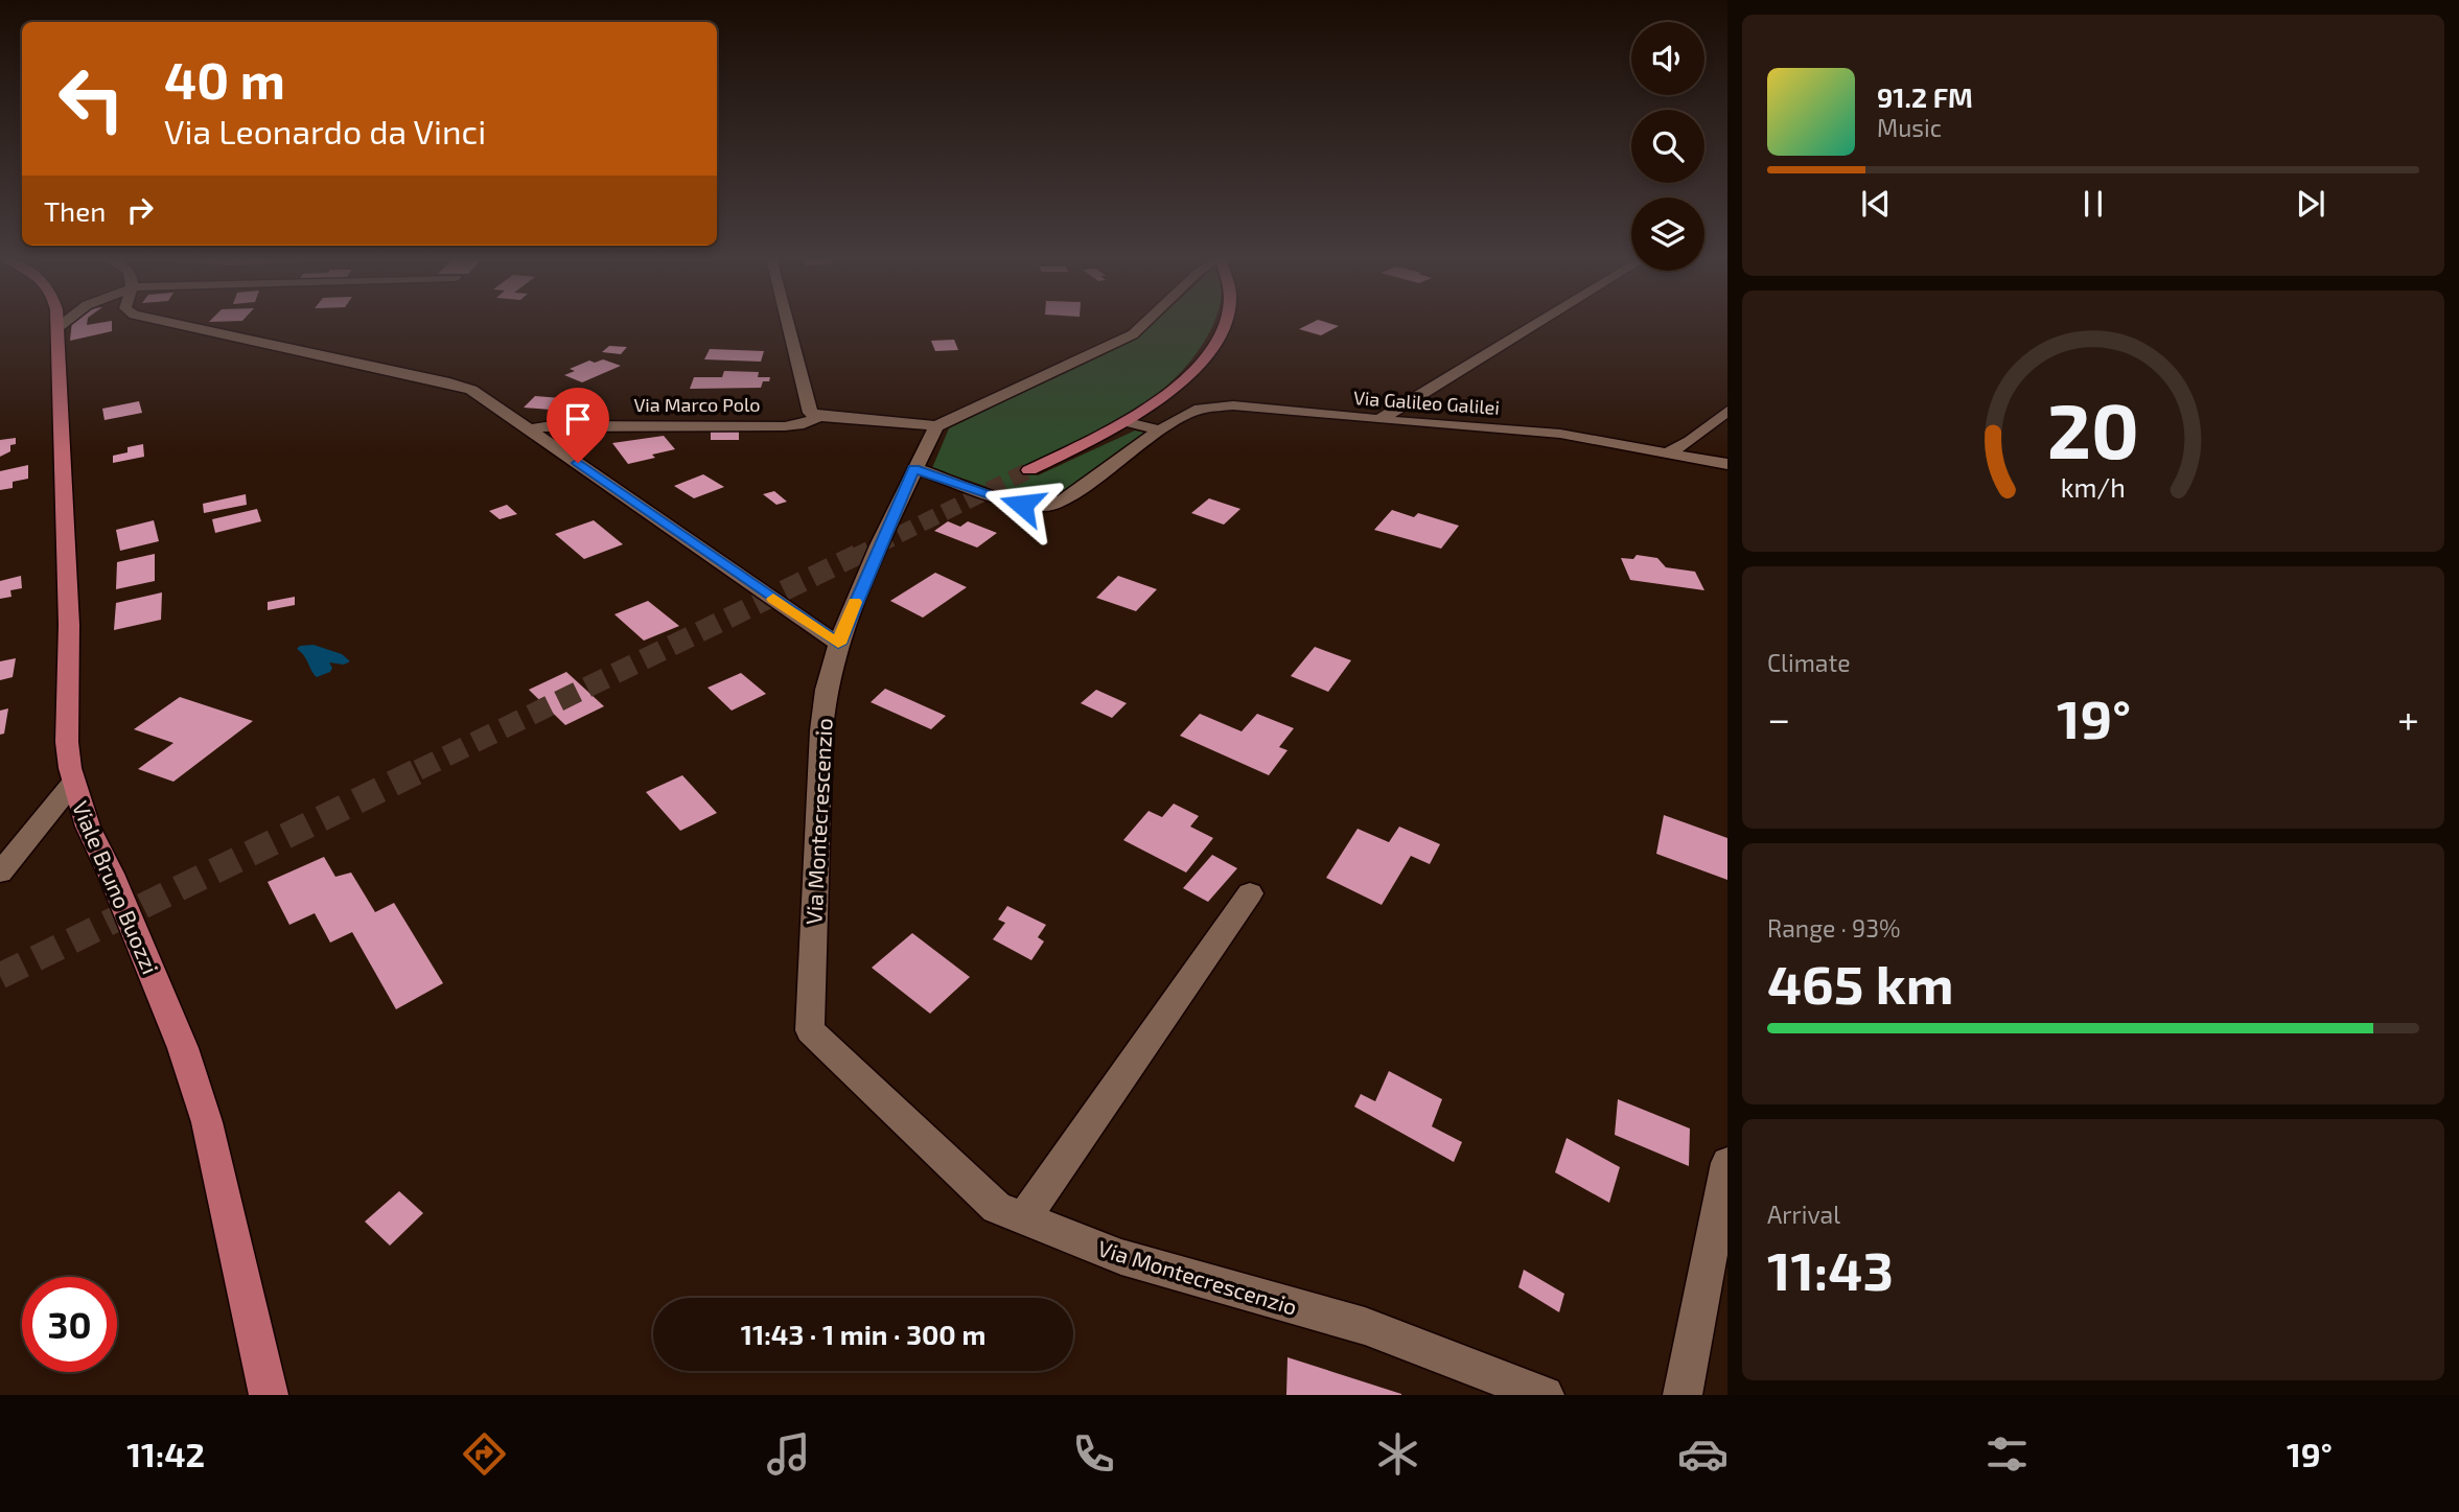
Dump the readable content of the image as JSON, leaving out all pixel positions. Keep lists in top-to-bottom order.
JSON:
{
  "streets": {
    "main road": ["Viale Bruno Buozzi"],
    "street": ["Via Galileo Galilei", "Via Marco Polo", "Via Montecrescenzio"]
  },
  "crossings": [
    ["Via Galileo Galilei", "Via Montecrescenzio"],
    ["Via Marco Polo", "Via Montecrescenzio"]
  ],
  "page": {
    "turn": ["40 m", "Via Leonardo da Vinci"],
    "song": ["91.2 FM", "Music"],
    "then": "Then",
    "tile": [
      "Climate",
      ["Range · 93%", "465 km"],
      ["Arrival", "11:43"]
    ],
    "heat": ["−", "19°", "+"],
    "limit": "30",
    "trip": "11:43 · 1 min · 300 m",
    "tabs": ["11:42", "19°"],
    "gauge": ["20", "km/h"]
  }
}
